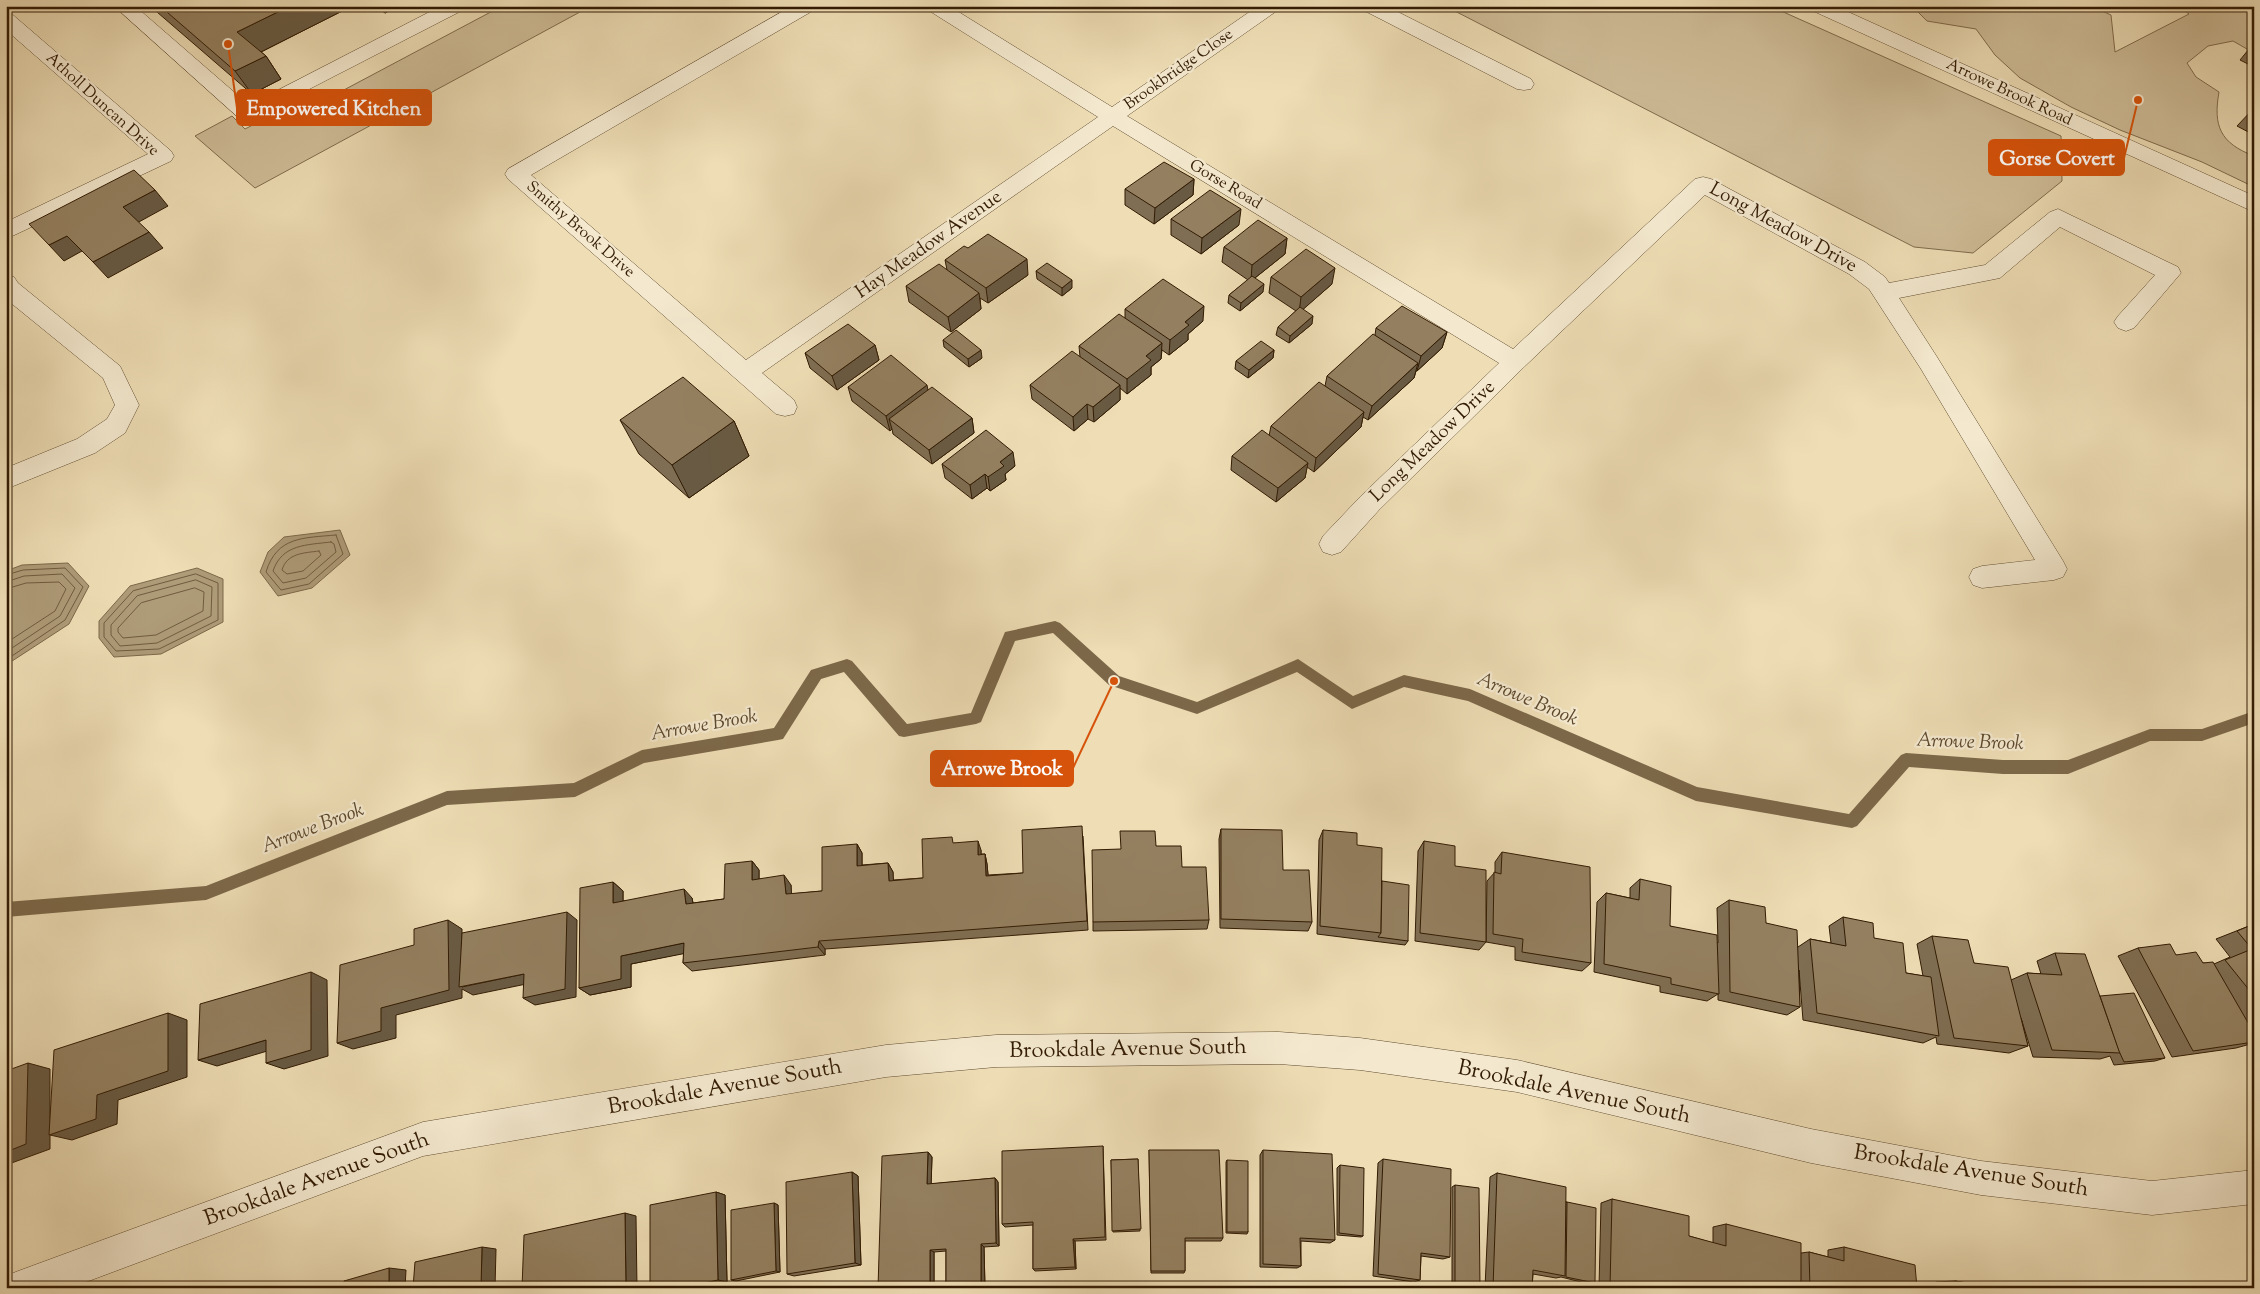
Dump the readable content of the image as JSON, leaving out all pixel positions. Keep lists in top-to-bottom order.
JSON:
{
  "streets": {
    "street": [
      "Brookbridge Close",
      "Arrowe Brook Road",
      "Atholl Duncan Drive",
      "Gorse Road",
      "Long Meadow Drive",
      "Smithy Brook Drive",
      "Hay Meadow Avenue",
      "Brookdale Avenue South"
    ]
  },
  "crossings": [
    ["Brookbridge Close", "Gorse Road"],
    ["Brookbridge Close", "Hay Meadow Avenue"],
    ["Gorse Road", "Long Meadow Drive"],
    ["Gorse Road", "Hay Meadow Avenue"],
    ["Smithy Brook Drive", "Hay Meadow Avenue"]
  ],
  "water": ["Arrowe Brook"],
  "places": ["Empowered Kitchen", "Gorse Covert", "Arrowe Brook"]
}
